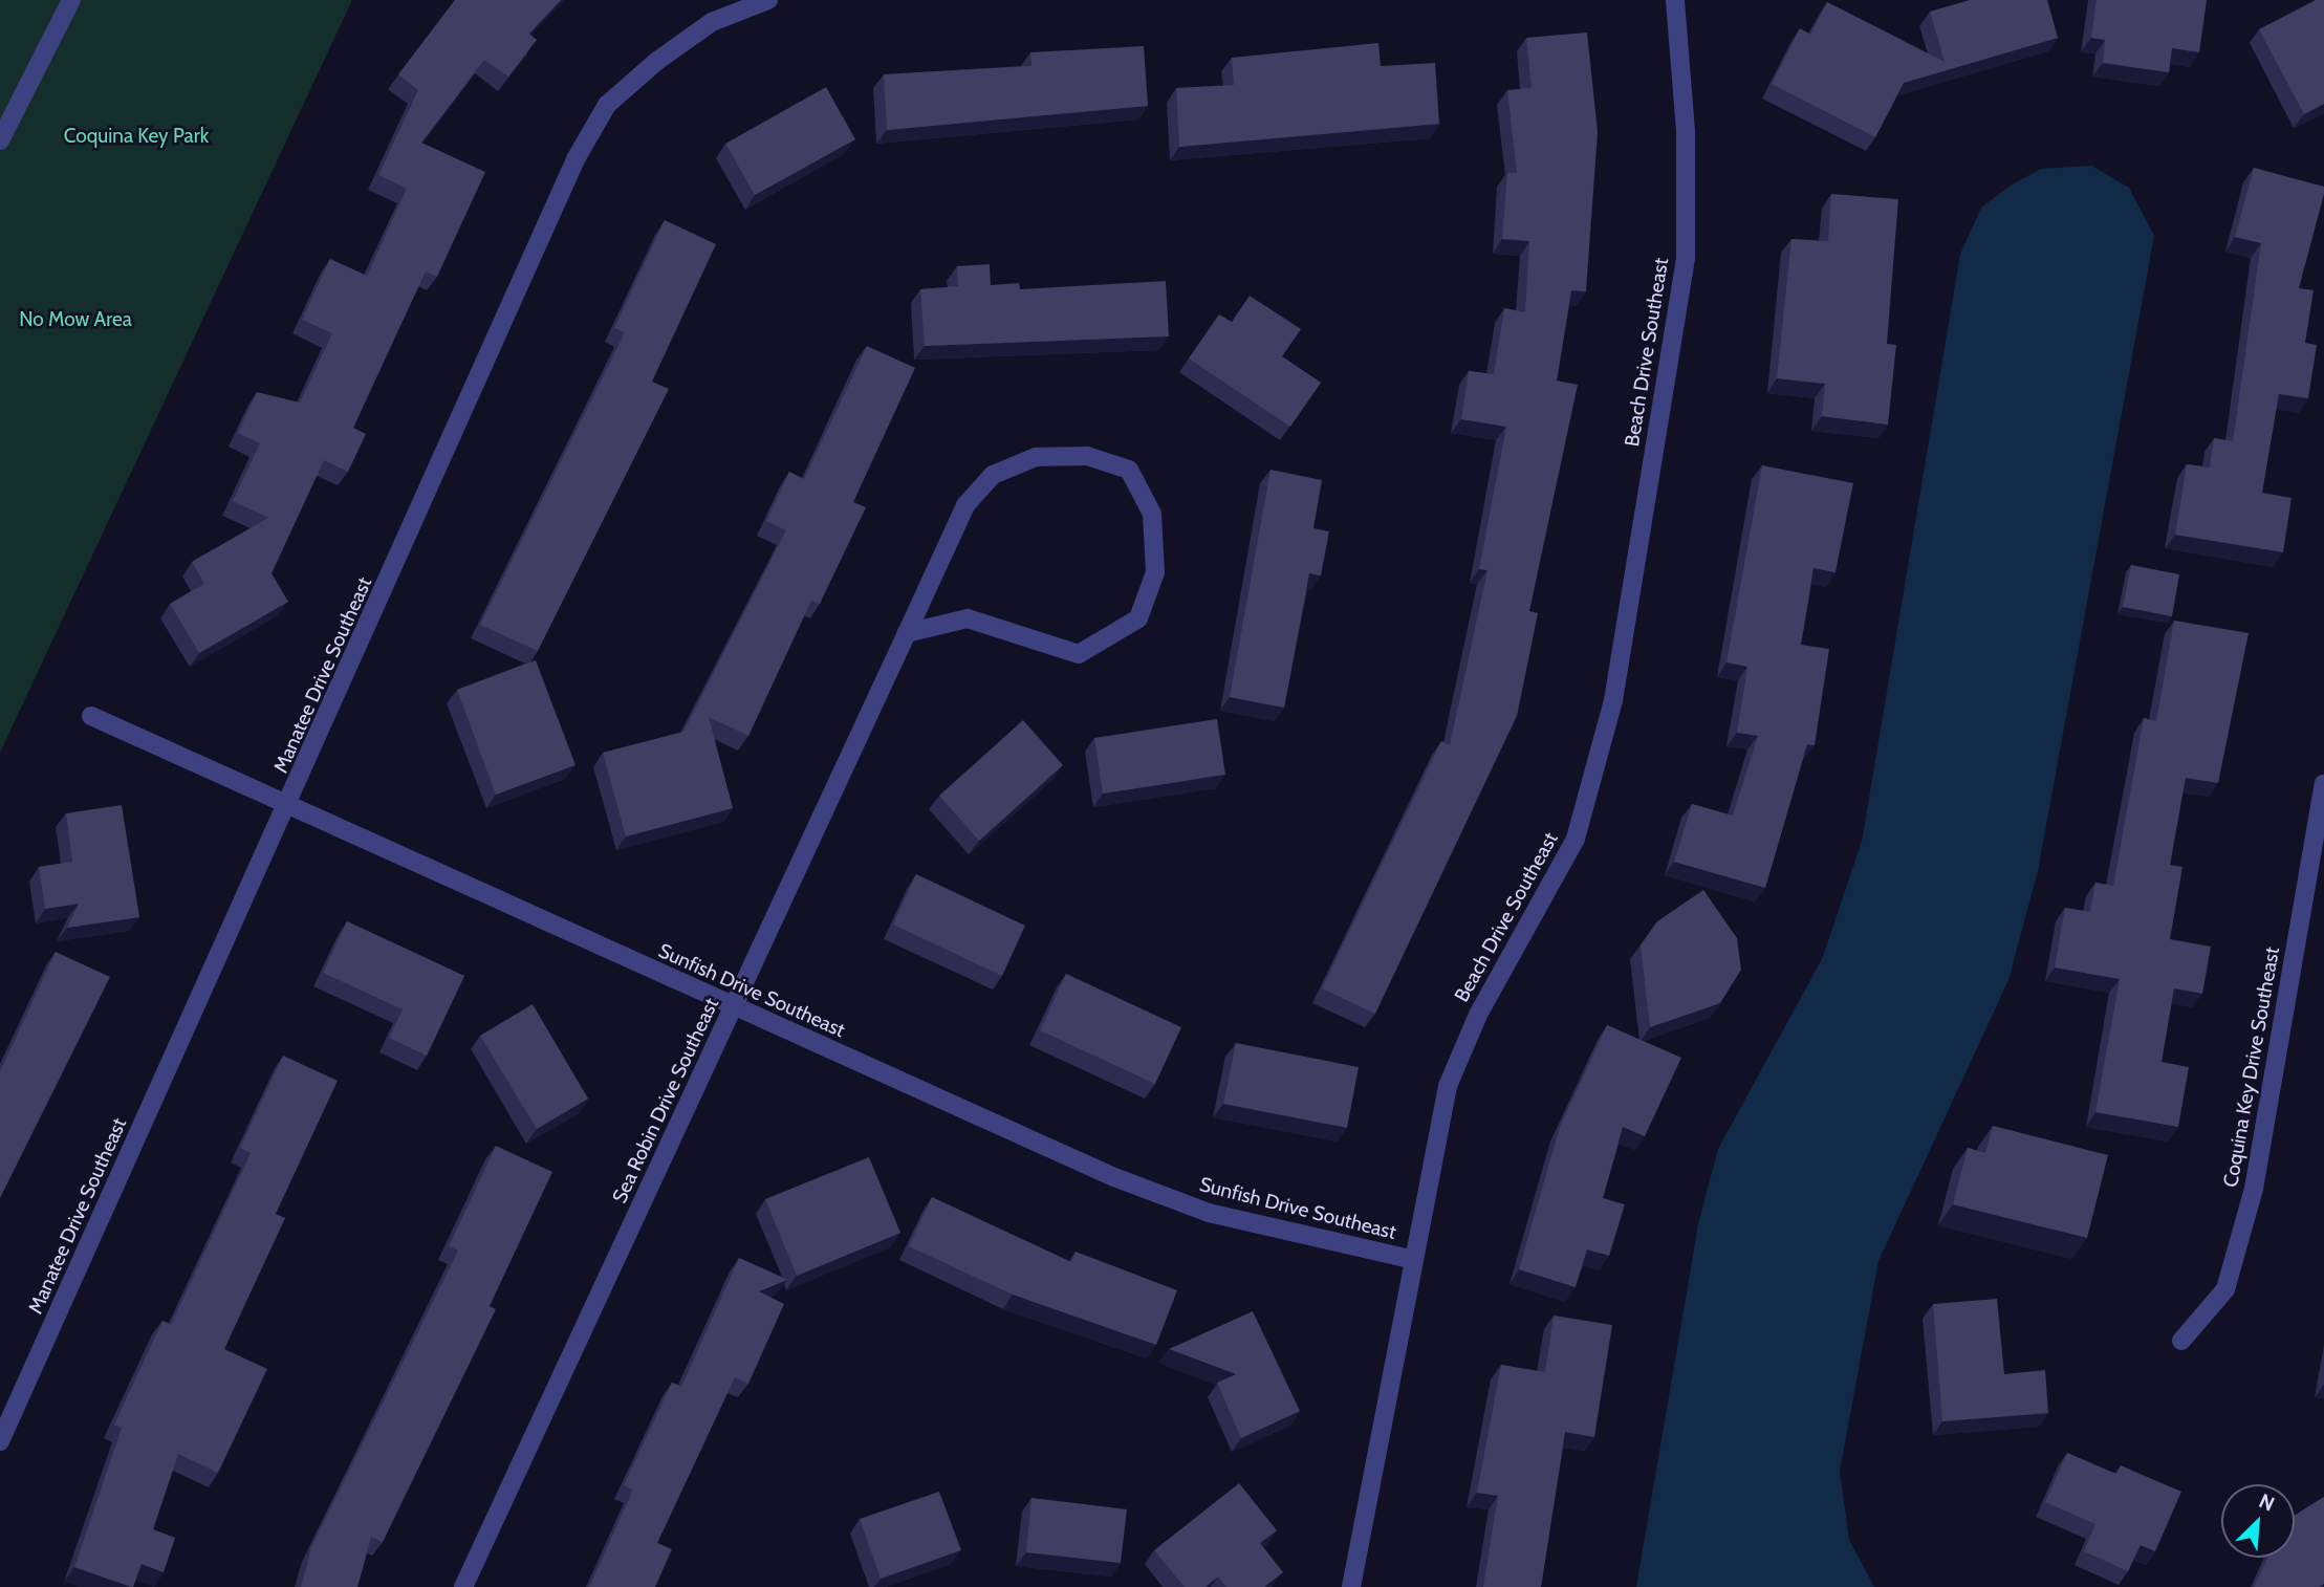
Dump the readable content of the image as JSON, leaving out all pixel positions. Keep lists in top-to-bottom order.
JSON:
{
  "streets": {
    "street": [
      "Beach Drive Southeast",
      "Manatee Drive Southeast",
      "Sunfish Drive Southeast",
      "Coquina Key Drive Southeast",
      "Sea Robin Drive Southeast"
    ]
  },
  "crossings": [
    ["Beach Drive Southeast", "Sunfish Drive Southeast"],
    ["Manatee Drive Southeast", "Sunfish Drive Southeast"],
    ["Sunfish Drive Southeast", "Sea Robin Drive Southeast"]
  ],
  "parks": ["Coquina Key Park", "No Mow Area"],
  "north": "top right"
}
